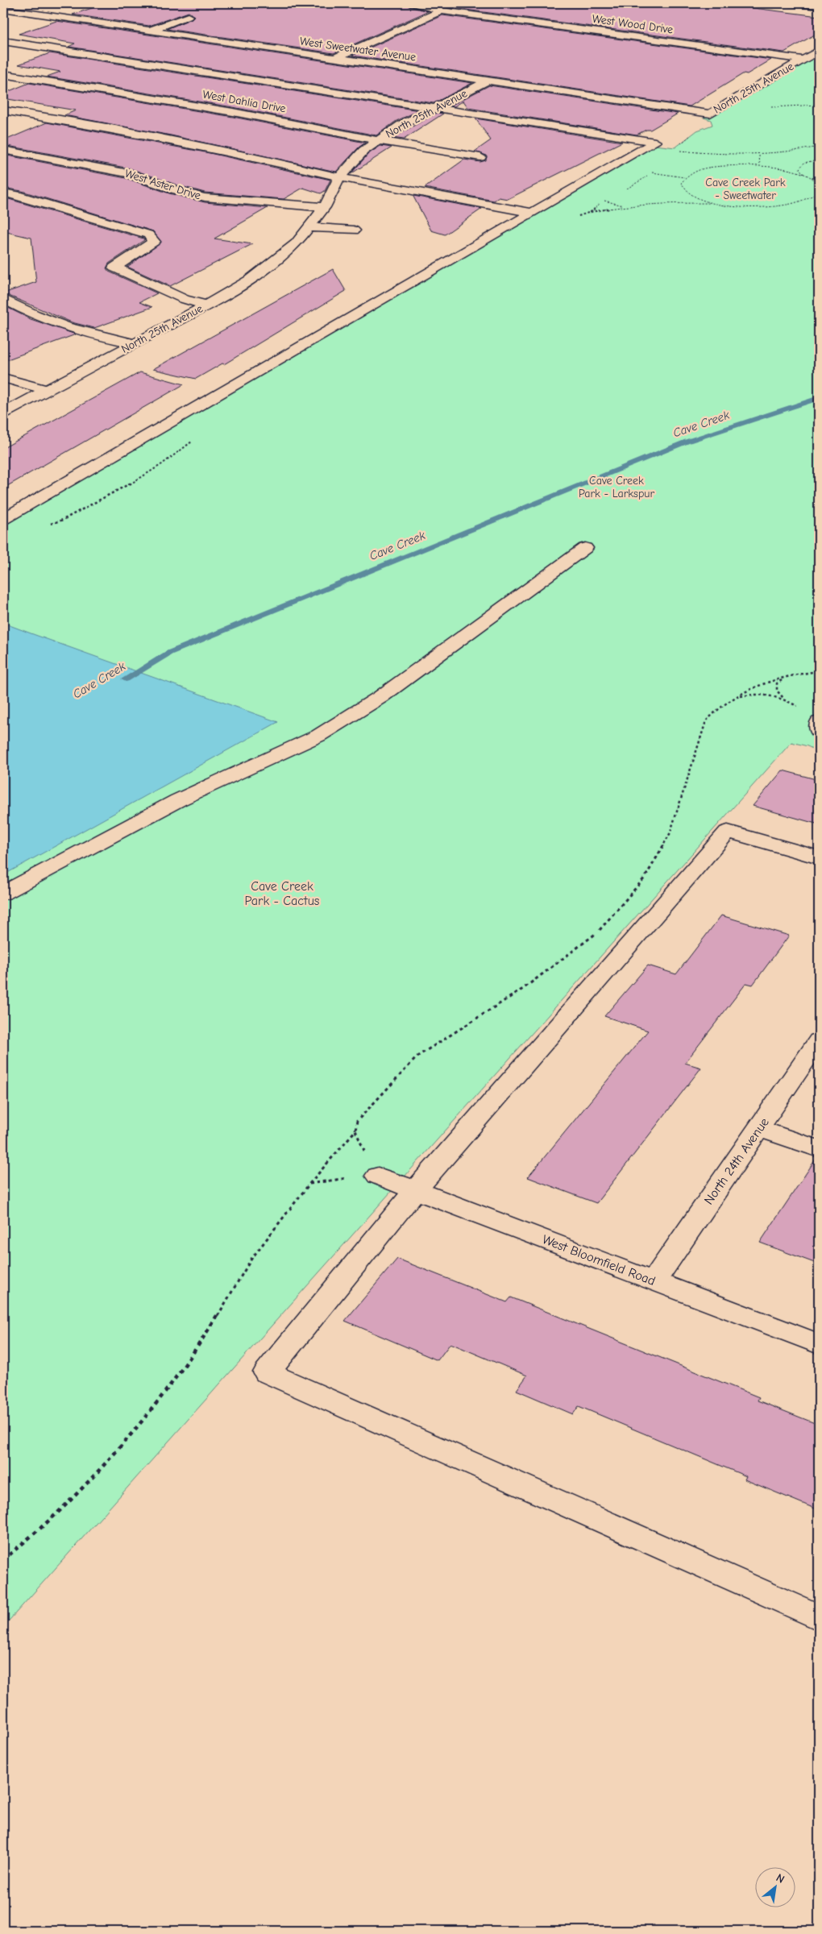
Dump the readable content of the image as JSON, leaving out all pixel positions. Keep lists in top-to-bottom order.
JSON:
{
  "streets": {
    "street": [
      "West Wood Drive",
      "West Sweetwater Avenue",
      "North 25th Avenue",
      "West Dahlia Drive",
      "West Aster Drive",
      "North 24th Avenue",
      "West Bloomfield Road"
    ]
  },
  "crossings": [
    ["West Wood Drive", "North 25th Avenue"],
    ["West Sweetwater Avenue", "North 25th Avenue"],
    ["North 25th Avenue", "West Dahlia Drive"],
    ["North 25th Avenue", "West Aster Drive"],
    ["North 24th Avenue", "West Bloomfield Road"]
  ],
  "water": ["Cave Creek"],
  "parks": ["Cave Creek Park - Sweetwater", "Cave Creek Park - Larkspur", "Cave Creek Park - Cactus"],
  "north": "top right"
}
